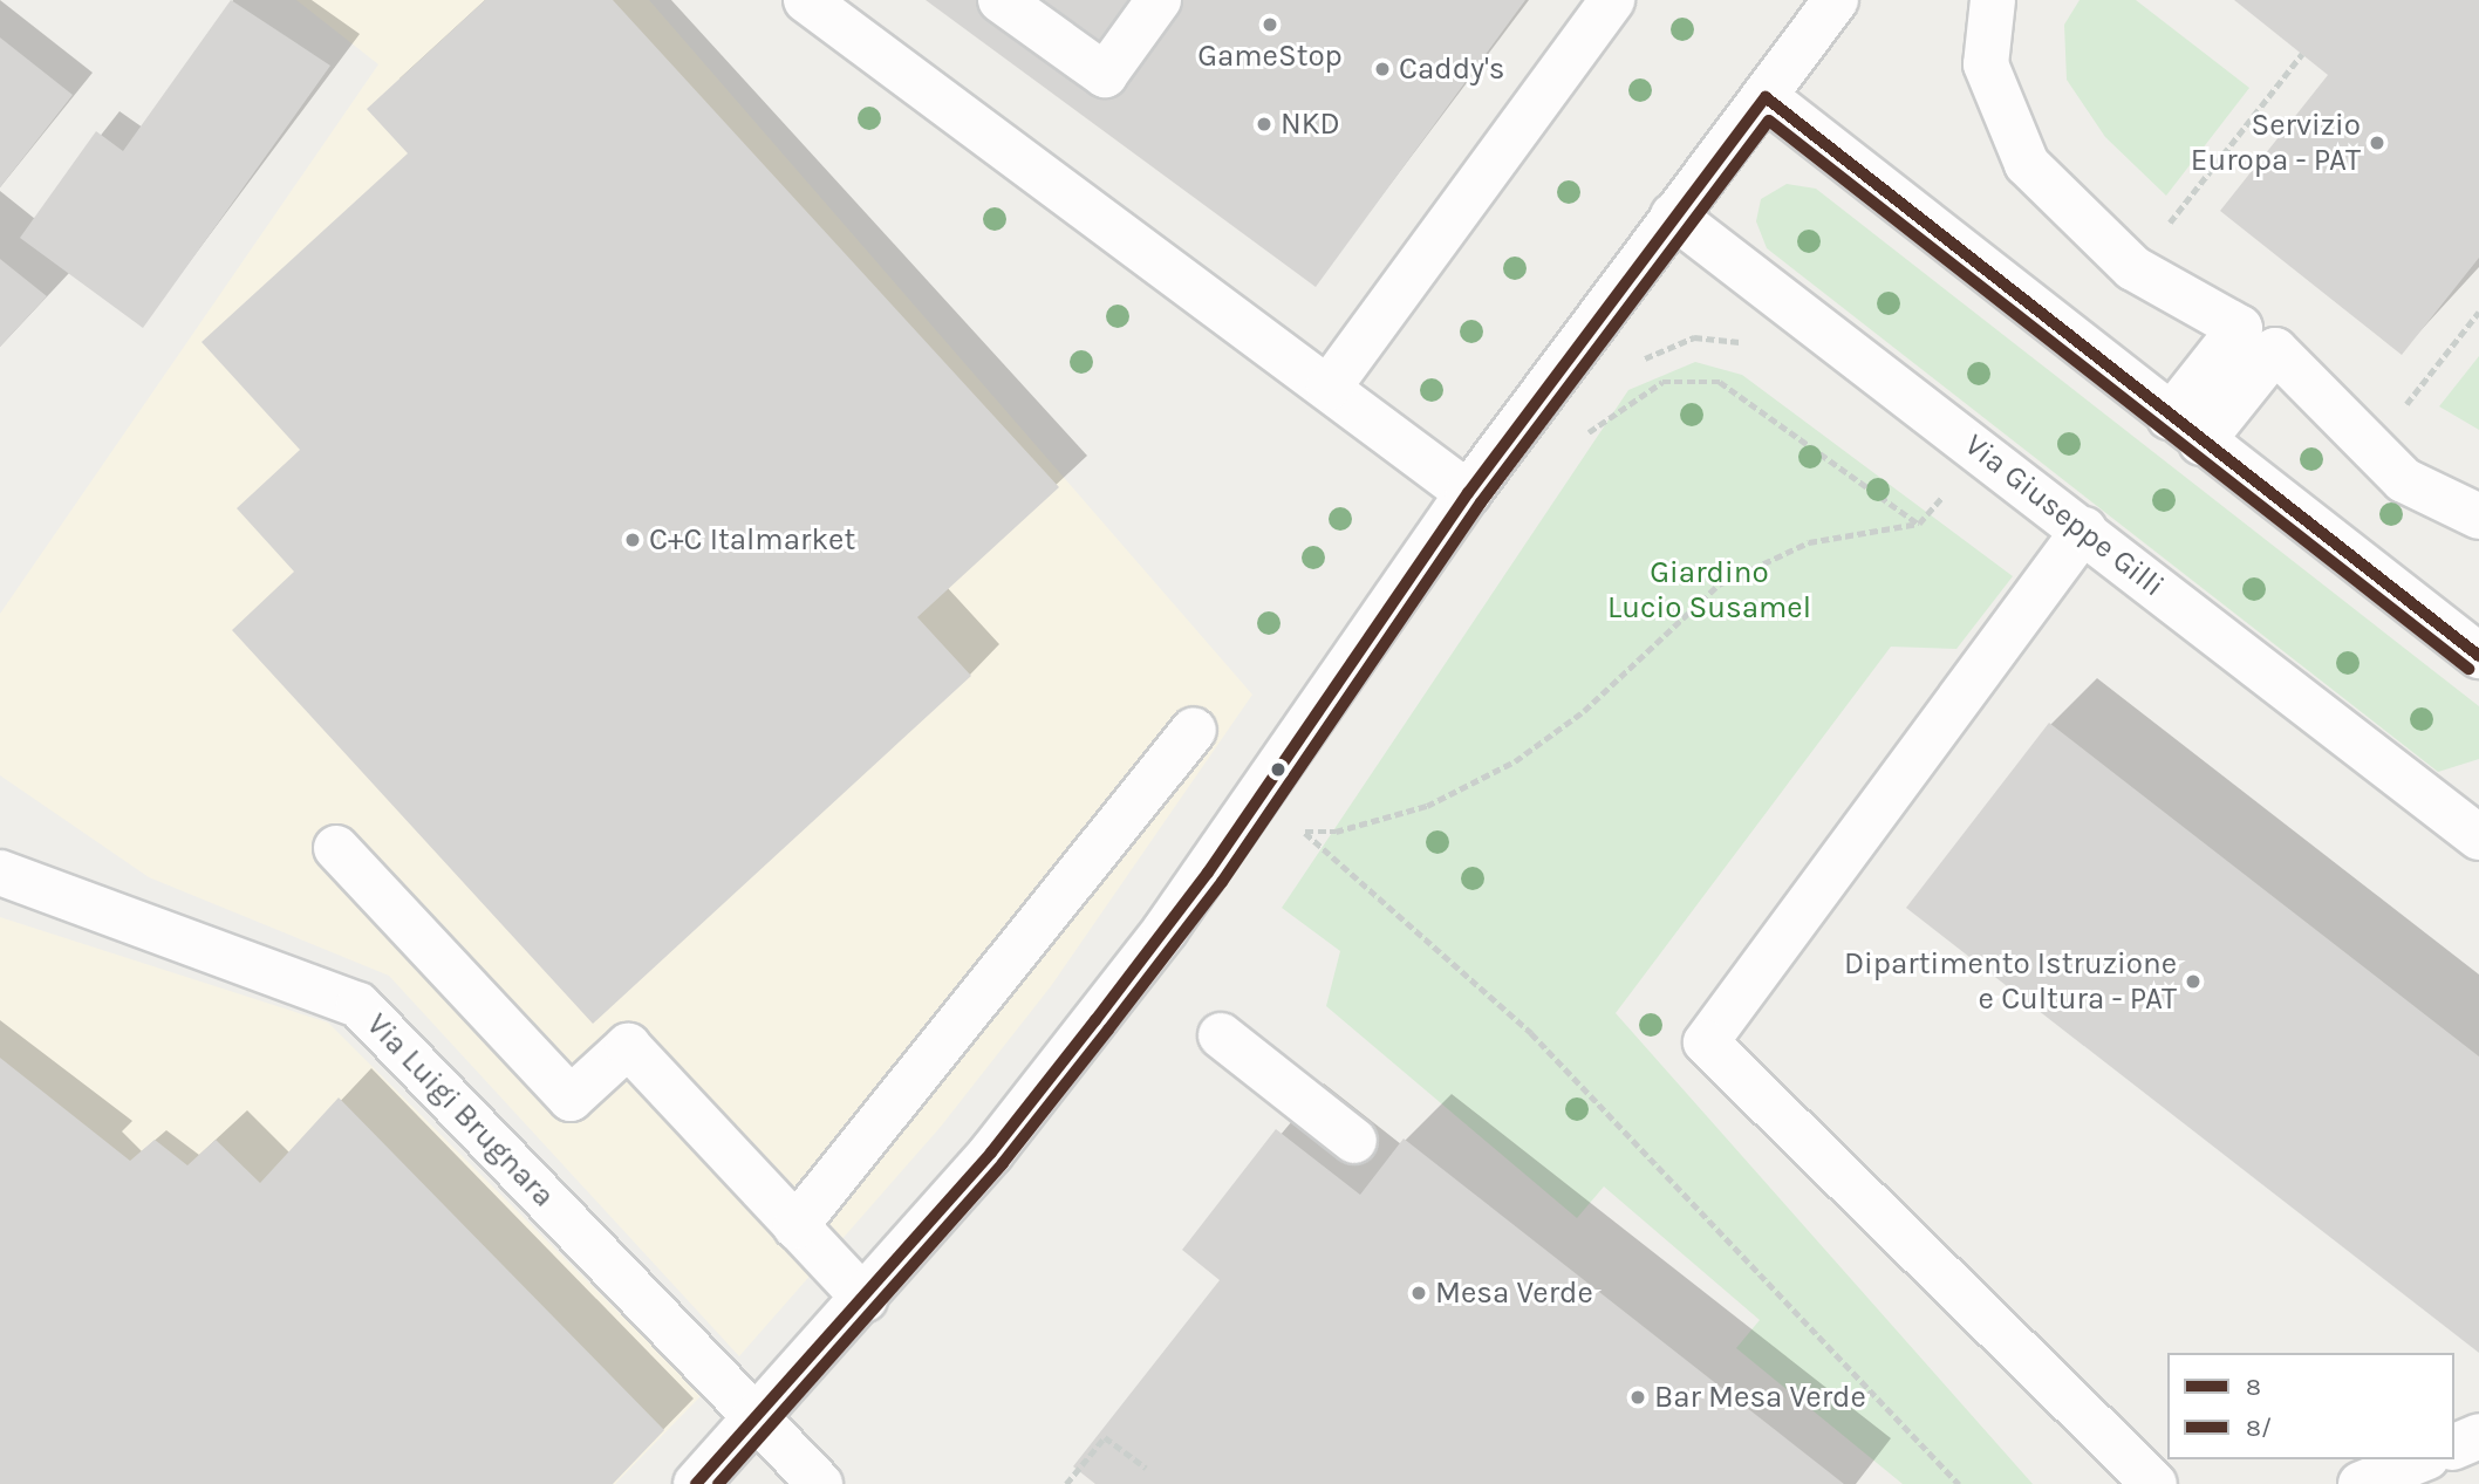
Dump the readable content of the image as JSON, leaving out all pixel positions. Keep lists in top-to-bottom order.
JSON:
{
  "streets": {
    "street": ["Via Giuseppe Gilli", "Via Luigi Brugnara"]
  },
  "parks": ["Giardino Lucio Susamel"],
  "places": [
    "GameStop",
    "Caddy's",
    "NKD",
    "Servizio Europa - PAT",
    "C+C Italmarket",
    "Dipartimento Istruzione e Cultura - PAT",
    "Mesa Verde",
    "Bar Mesa Verde"
  ],
  "lines": ["transit line 8", "transit line 8/"],
  "legend": ["8", "8/"]
}
